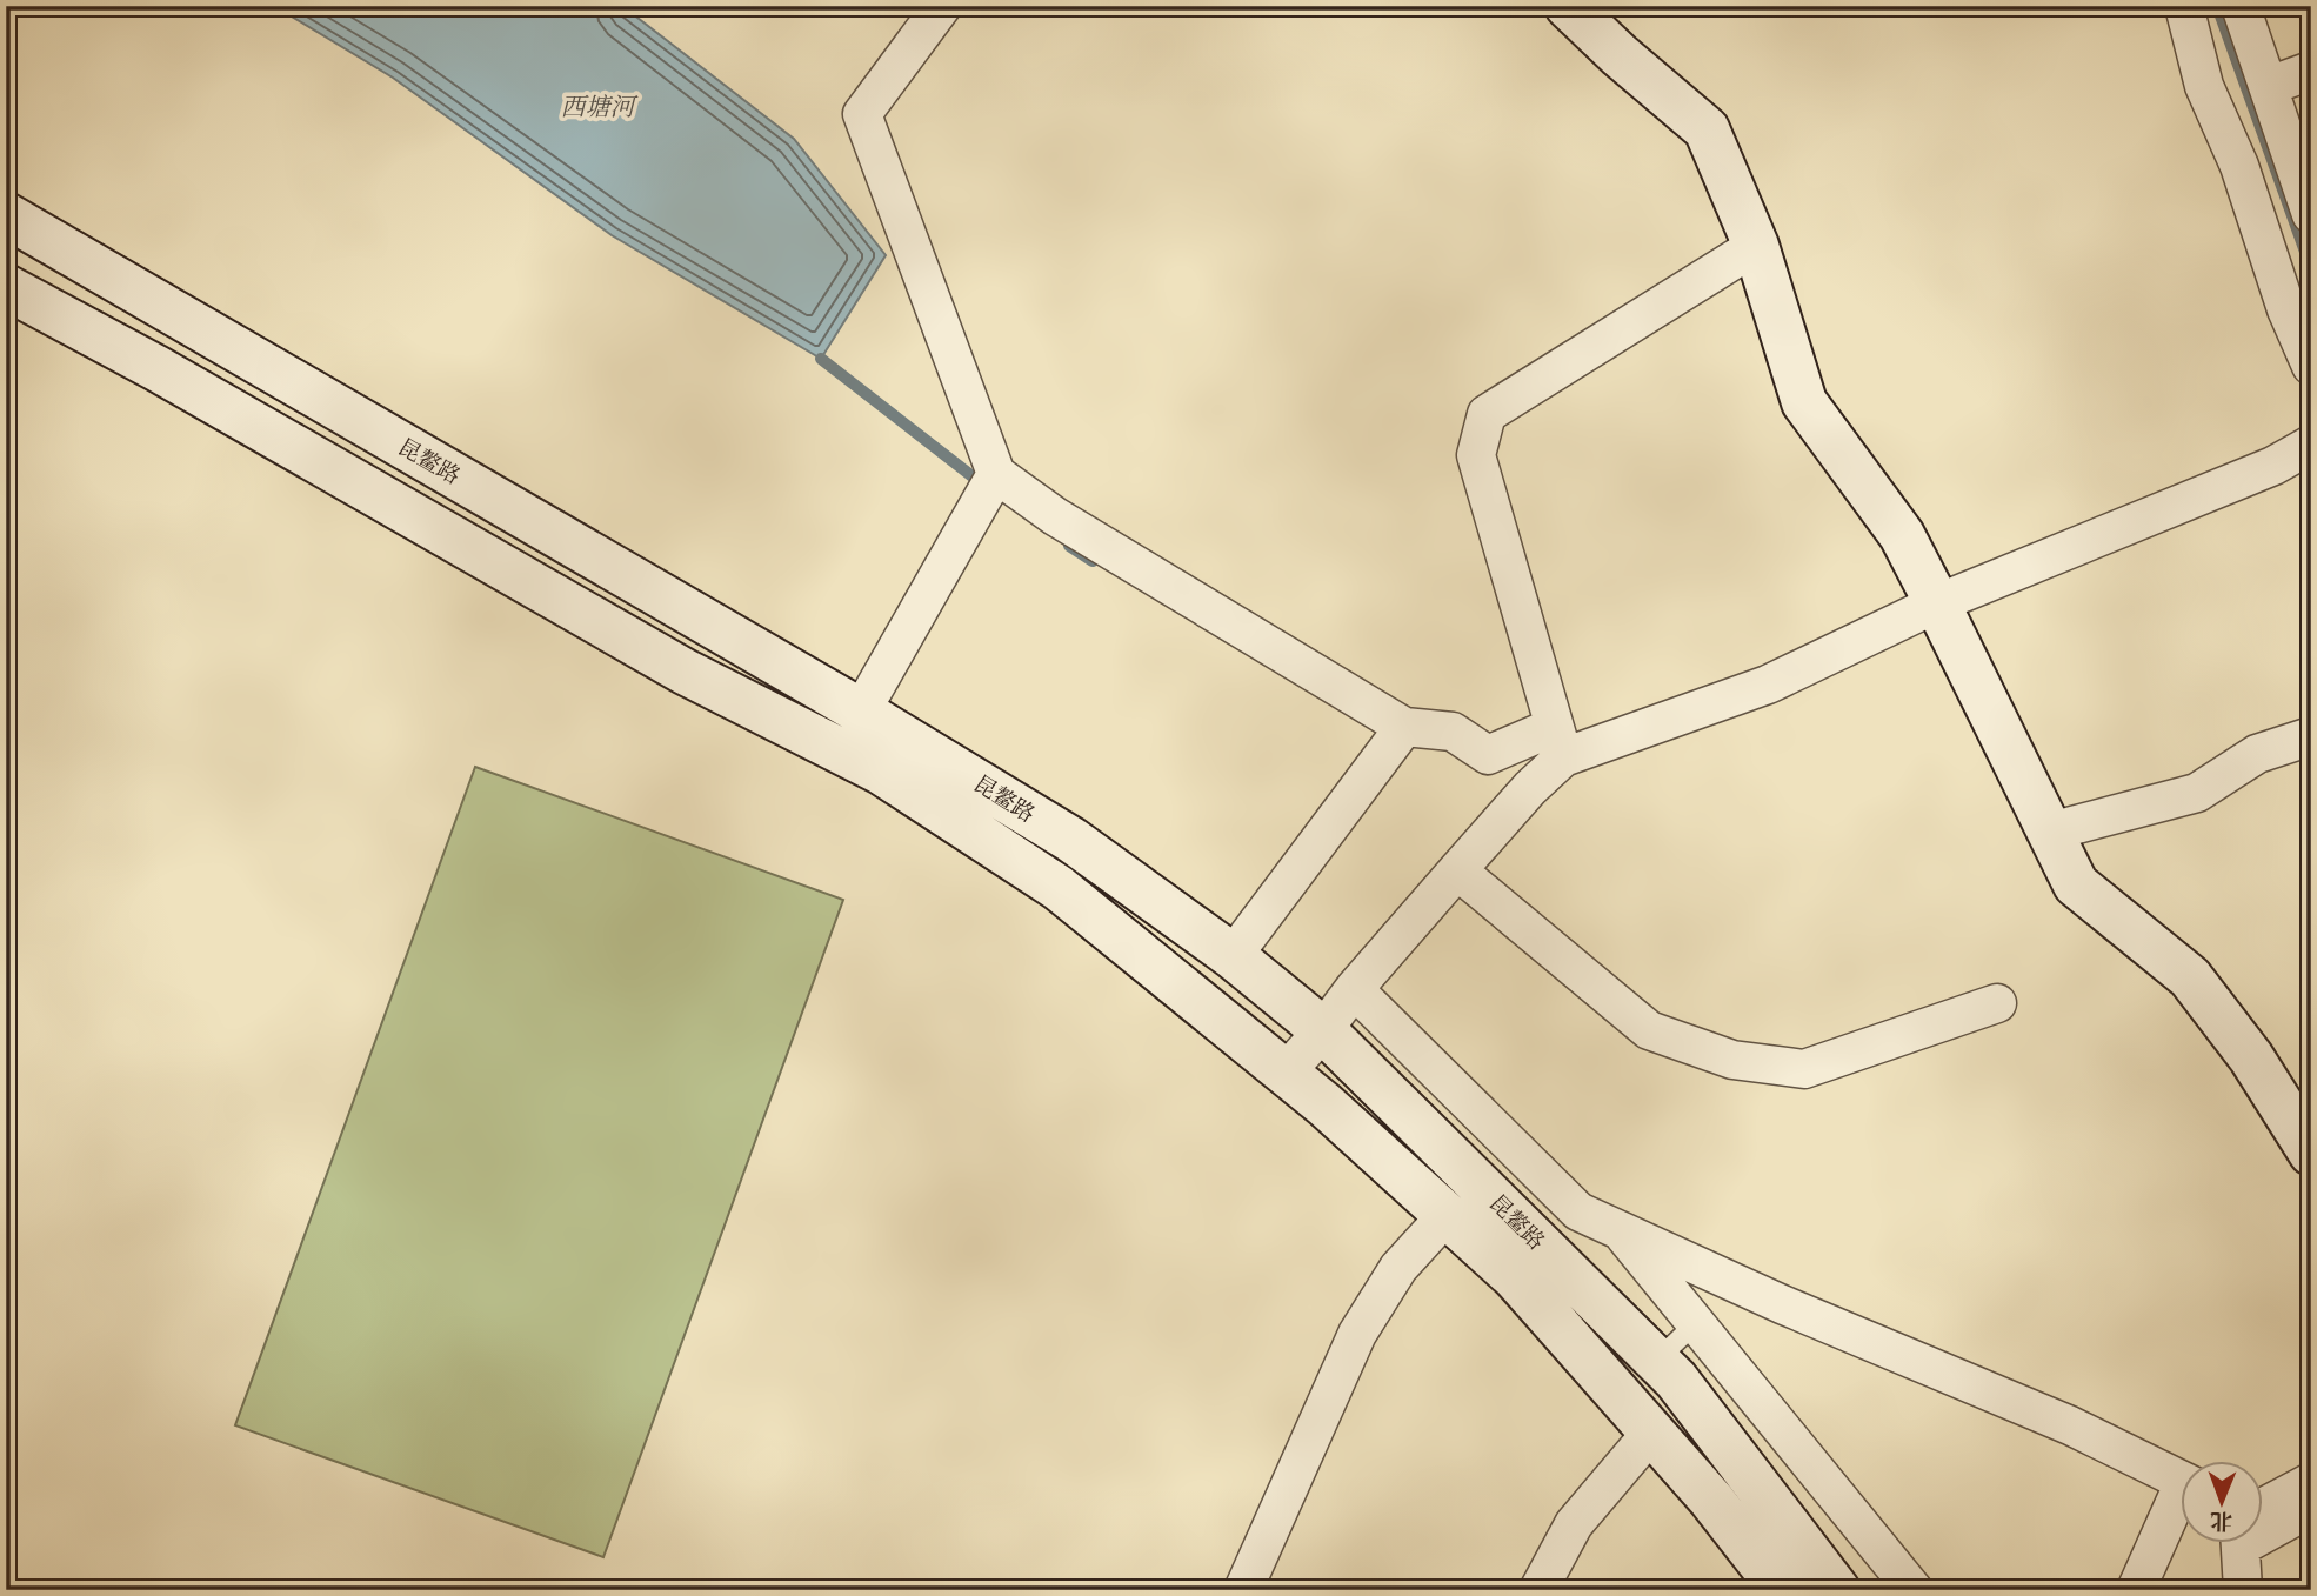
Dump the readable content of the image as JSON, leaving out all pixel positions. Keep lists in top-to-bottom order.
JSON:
{
  "streets": {
    "street": ["昆鳌路"]
  },
  "water": ["西塘河"],
  "north": "bottom"
}
